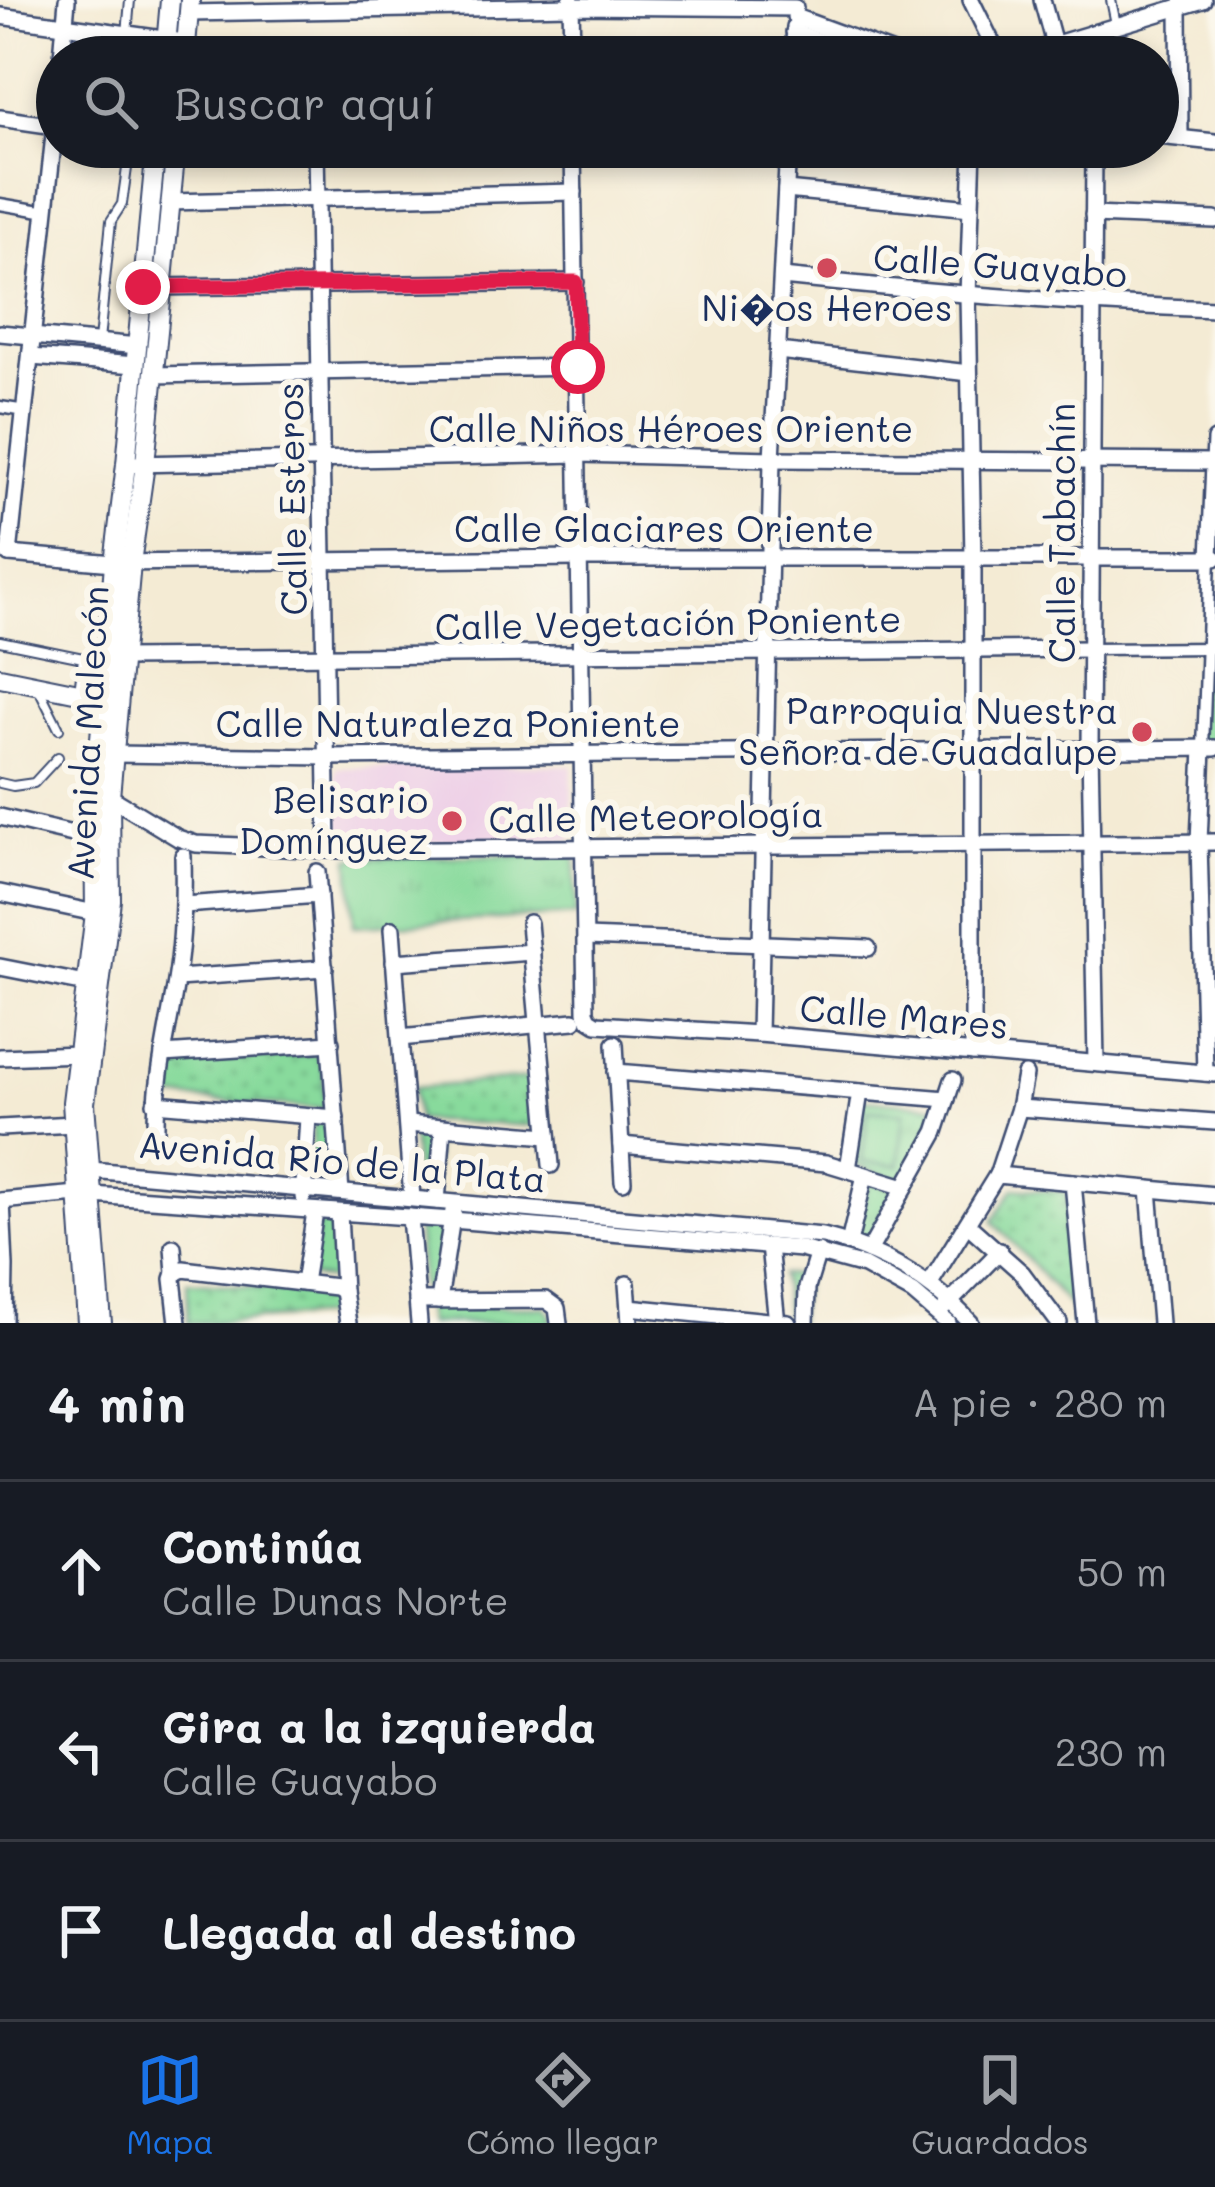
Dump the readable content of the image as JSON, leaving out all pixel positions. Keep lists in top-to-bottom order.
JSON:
{
  "streets": {
    "street": [
      "Calle Guayabo",
      "Calle Niños Héroes Oriente",
      "Calle Esteros",
      "Calle Glaciares Oriente",
      "Calle Tabachín",
      "Calle Vegetación Poniente",
      "Calle Naturaleza Poniente",
      "Avenida Malecón",
      "Calle Meteorología",
      "Calle Mares",
      "Avenida Río de la Plata"
    ]
  },
  "crossings": [
    ["Calle Guayabo", "Calle Tabachín"],
    ["Calle Niños Héroes Oriente", "Calle Esteros"],
    ["Calle Niños Héroes Oriente", "Calle Tabachín"],
    ["Calle Niños Héroes Oriente", "Avenida Malecón"],
    ["Calle Esteros", "Calle Glaciares Oriente"],
    ["Calle Esteros", "Calle Vegetación Poniente"],
    ["Calle Esteros", "Calle Naturaleza Poniente"],
    ["Calle Esteros", "Calle Meteorología"],
    ["Calle Glaciares Oriente", "Calle Tabachín"],
    ["Calle Glaciares Oriente", "Avenida Malecón"],
    ["Calle Tabachín", "Calle Vegetación Poniente"],
    ["Calle Tabachín", "Calle Naturaleza Poniente"],
    ["Calle Tabachín", "Calle Meteorología"],
    ["Calle Tabachín", "Calle Mares"],
    ["Calle Vegetación Poniente", "Avenida Malecón"],
    ["Calle Naturaleza Poniente", "Avenida Malecón"],
    ["Avenida Malecón", "Calle Meteorología"],
    ["Avenida Malecón", "Avenida Río de la Plata"]
  ],
  "places": ["Ni�os Heroes", "Parroquia Nuestra Señora de Guadalupe", "Belisario Domínguez"],
  "page": {
    "search": "Buscar aquí",
    "heading": ["4 min", "A pie · 280 m"],
    "list": [
      ["Continúa", "Calle Dunas Norte", "50 m"],
      ["Gira a la izquierda", "Calle Guayabo", "230 m"],
      "Llegada al destino"
    ],
    "nav": ["Mapa", "Cómo llegar", "Guardados"]
  }
}
